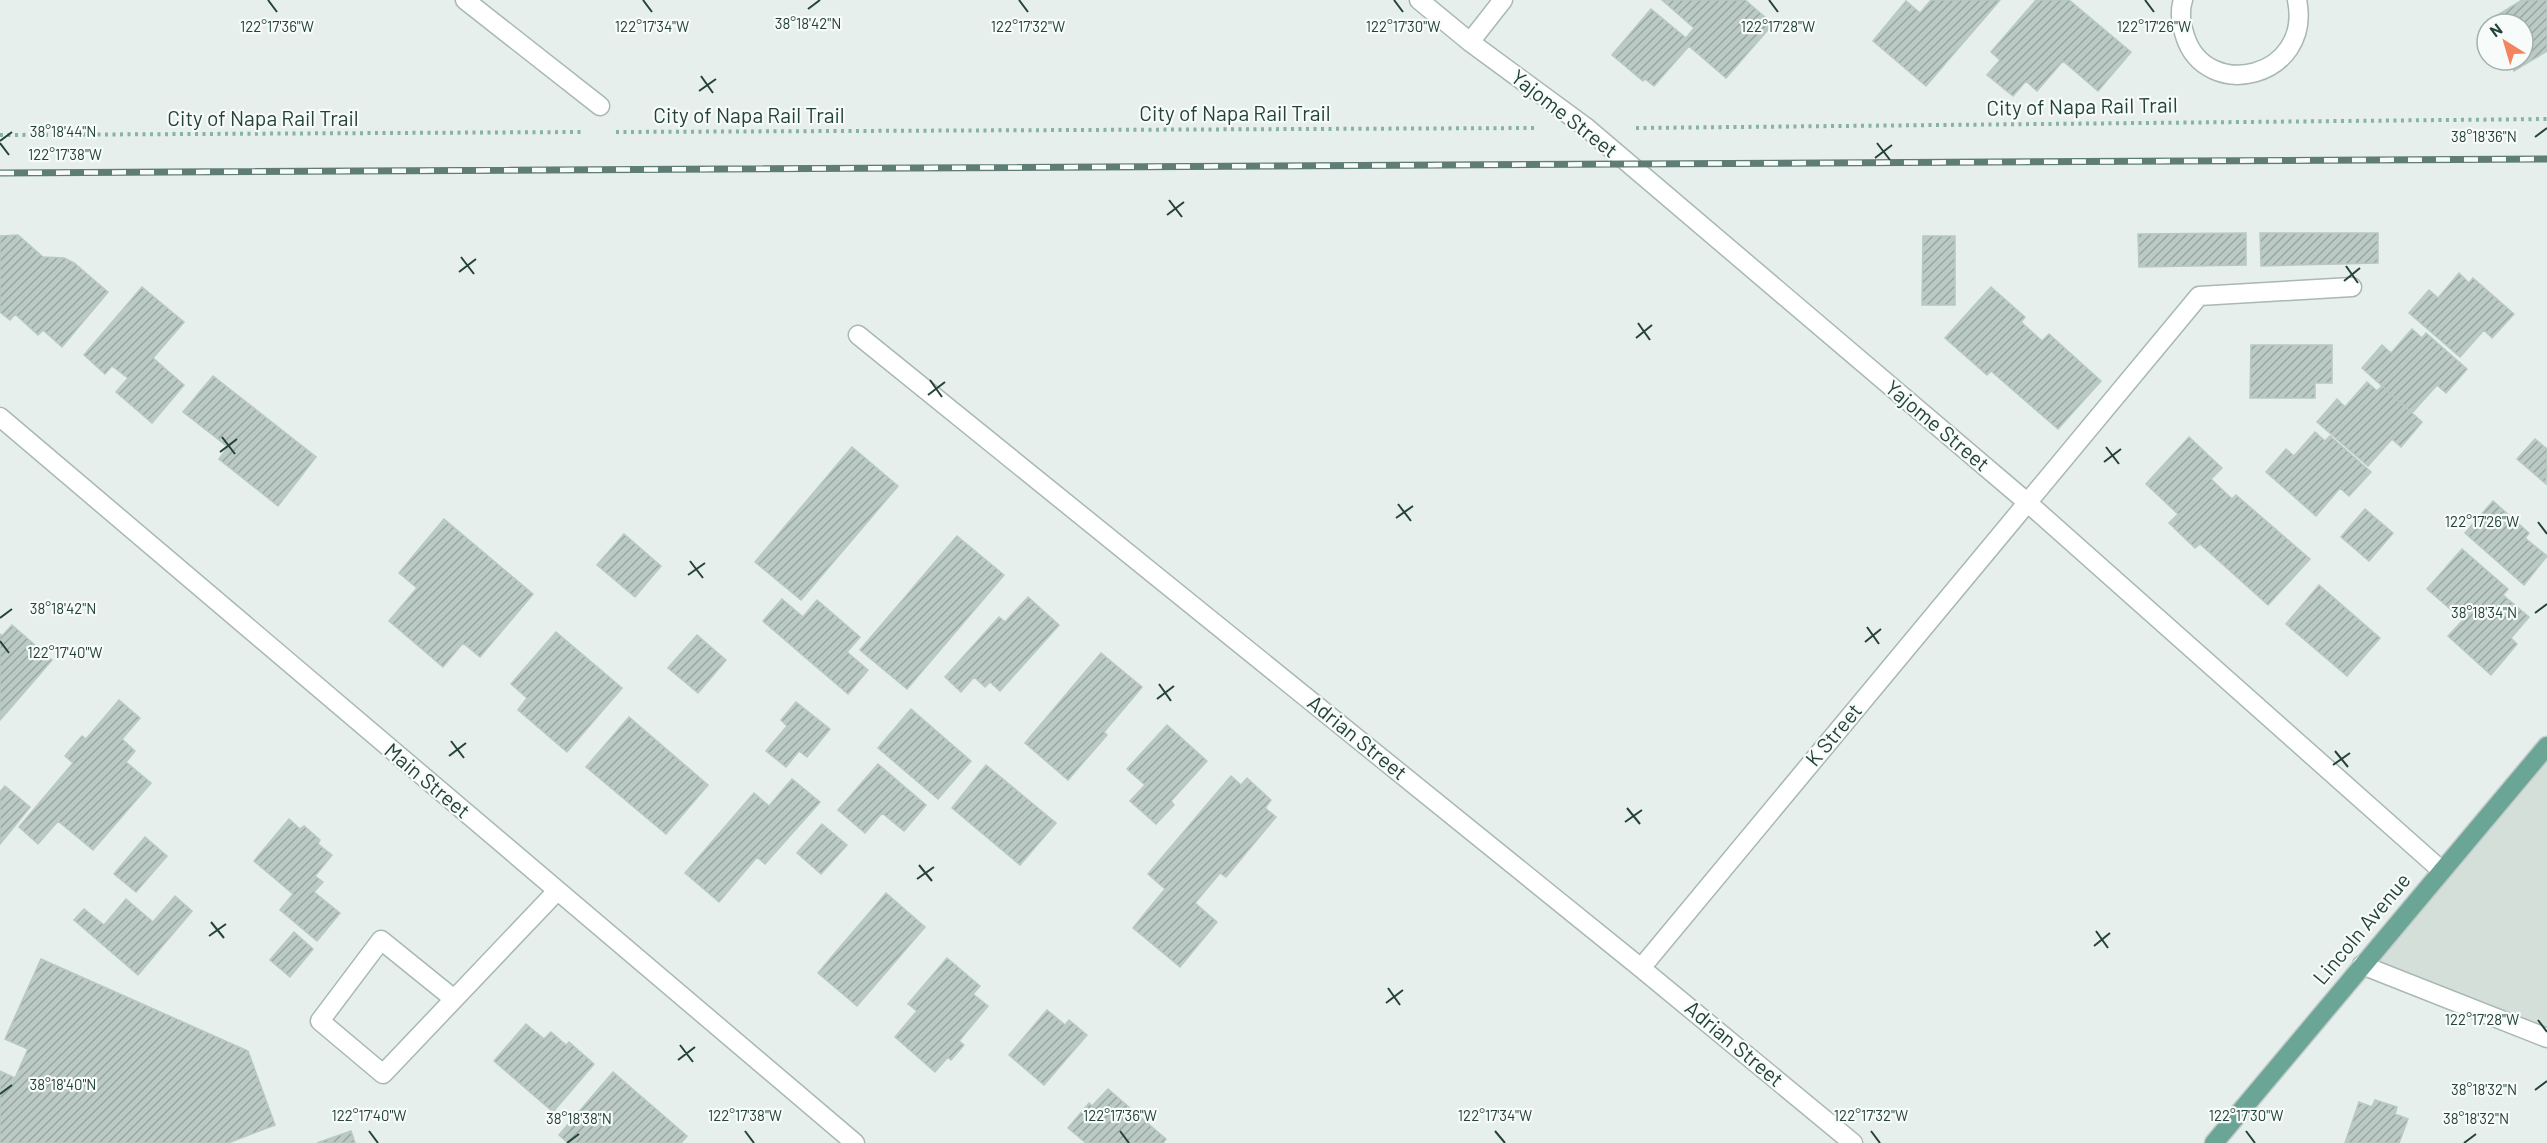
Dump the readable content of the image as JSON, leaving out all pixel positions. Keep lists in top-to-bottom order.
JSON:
{
  "streets": {
    "main road": ["Lincoln Avenue"],
    "street": [
      "Yajome Street",
      "K Street",
      "Adrian Street",
      "Main Street"
    ],
    "path": ["City of Napa Rail Trail"]
  },
  "crossings": [
    ["Yajome Street", "K Street"],
    ["Yajome Street", "Lincoln Avenue"],
    ["K Street", "Adrian Street"]
  ],
  "north": "top left",
  "coordinates": [
    "38°18'42\"N",
    "122°17'36\"W",
    "122°17'34\"W",
    "122°17'32\"W",
    "122°17'30\"W",
    "122°17'28\"W",
    "122°17'26\"W",
    "38°18'44\"N",
    "38°18'36\"N",
    "122°17'38\"W",
    "38°18'34\"N",
    "122°17'40\"W",
    "38°18'40\"N",
    "38°18'32\"N",
    "38°18'38\"N"
  ]
}
